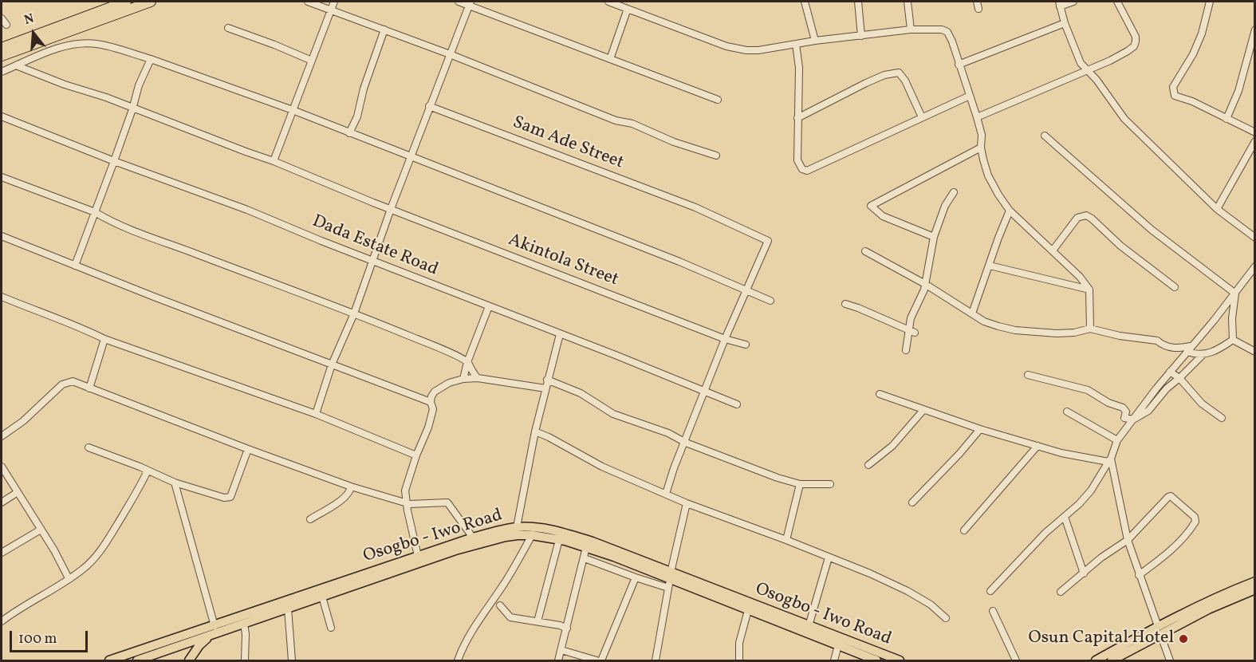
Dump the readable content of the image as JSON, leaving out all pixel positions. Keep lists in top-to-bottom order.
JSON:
{
  "streets": {
    "main road": ["Osogbo - Iwo Road"],
    "street": ["Sam Ade Street", "Dada Estate Road", "Akintola Street"]
  },
  "places": ["Osun Capital Hotel"],
  "scale_bar": "100 m",
  "north": "top"
}
